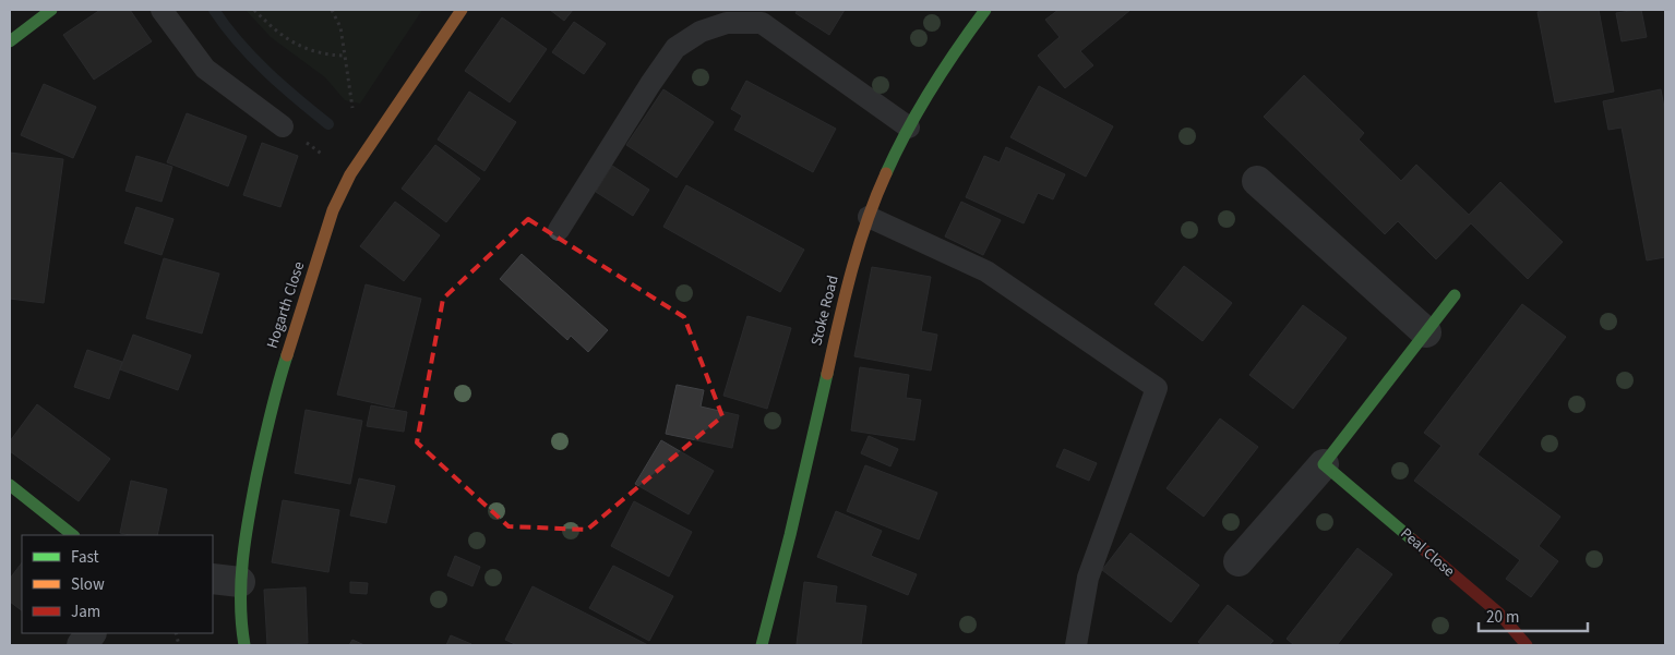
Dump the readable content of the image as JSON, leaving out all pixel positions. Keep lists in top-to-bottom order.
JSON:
{
  "streets": {
    "street": ["Hogarth Close", "Stoke Road", "Peal Close"]
  },
  "legend": ["Fast", "Slow", "Jam"],
  "scale_bar": "20 m"
}
